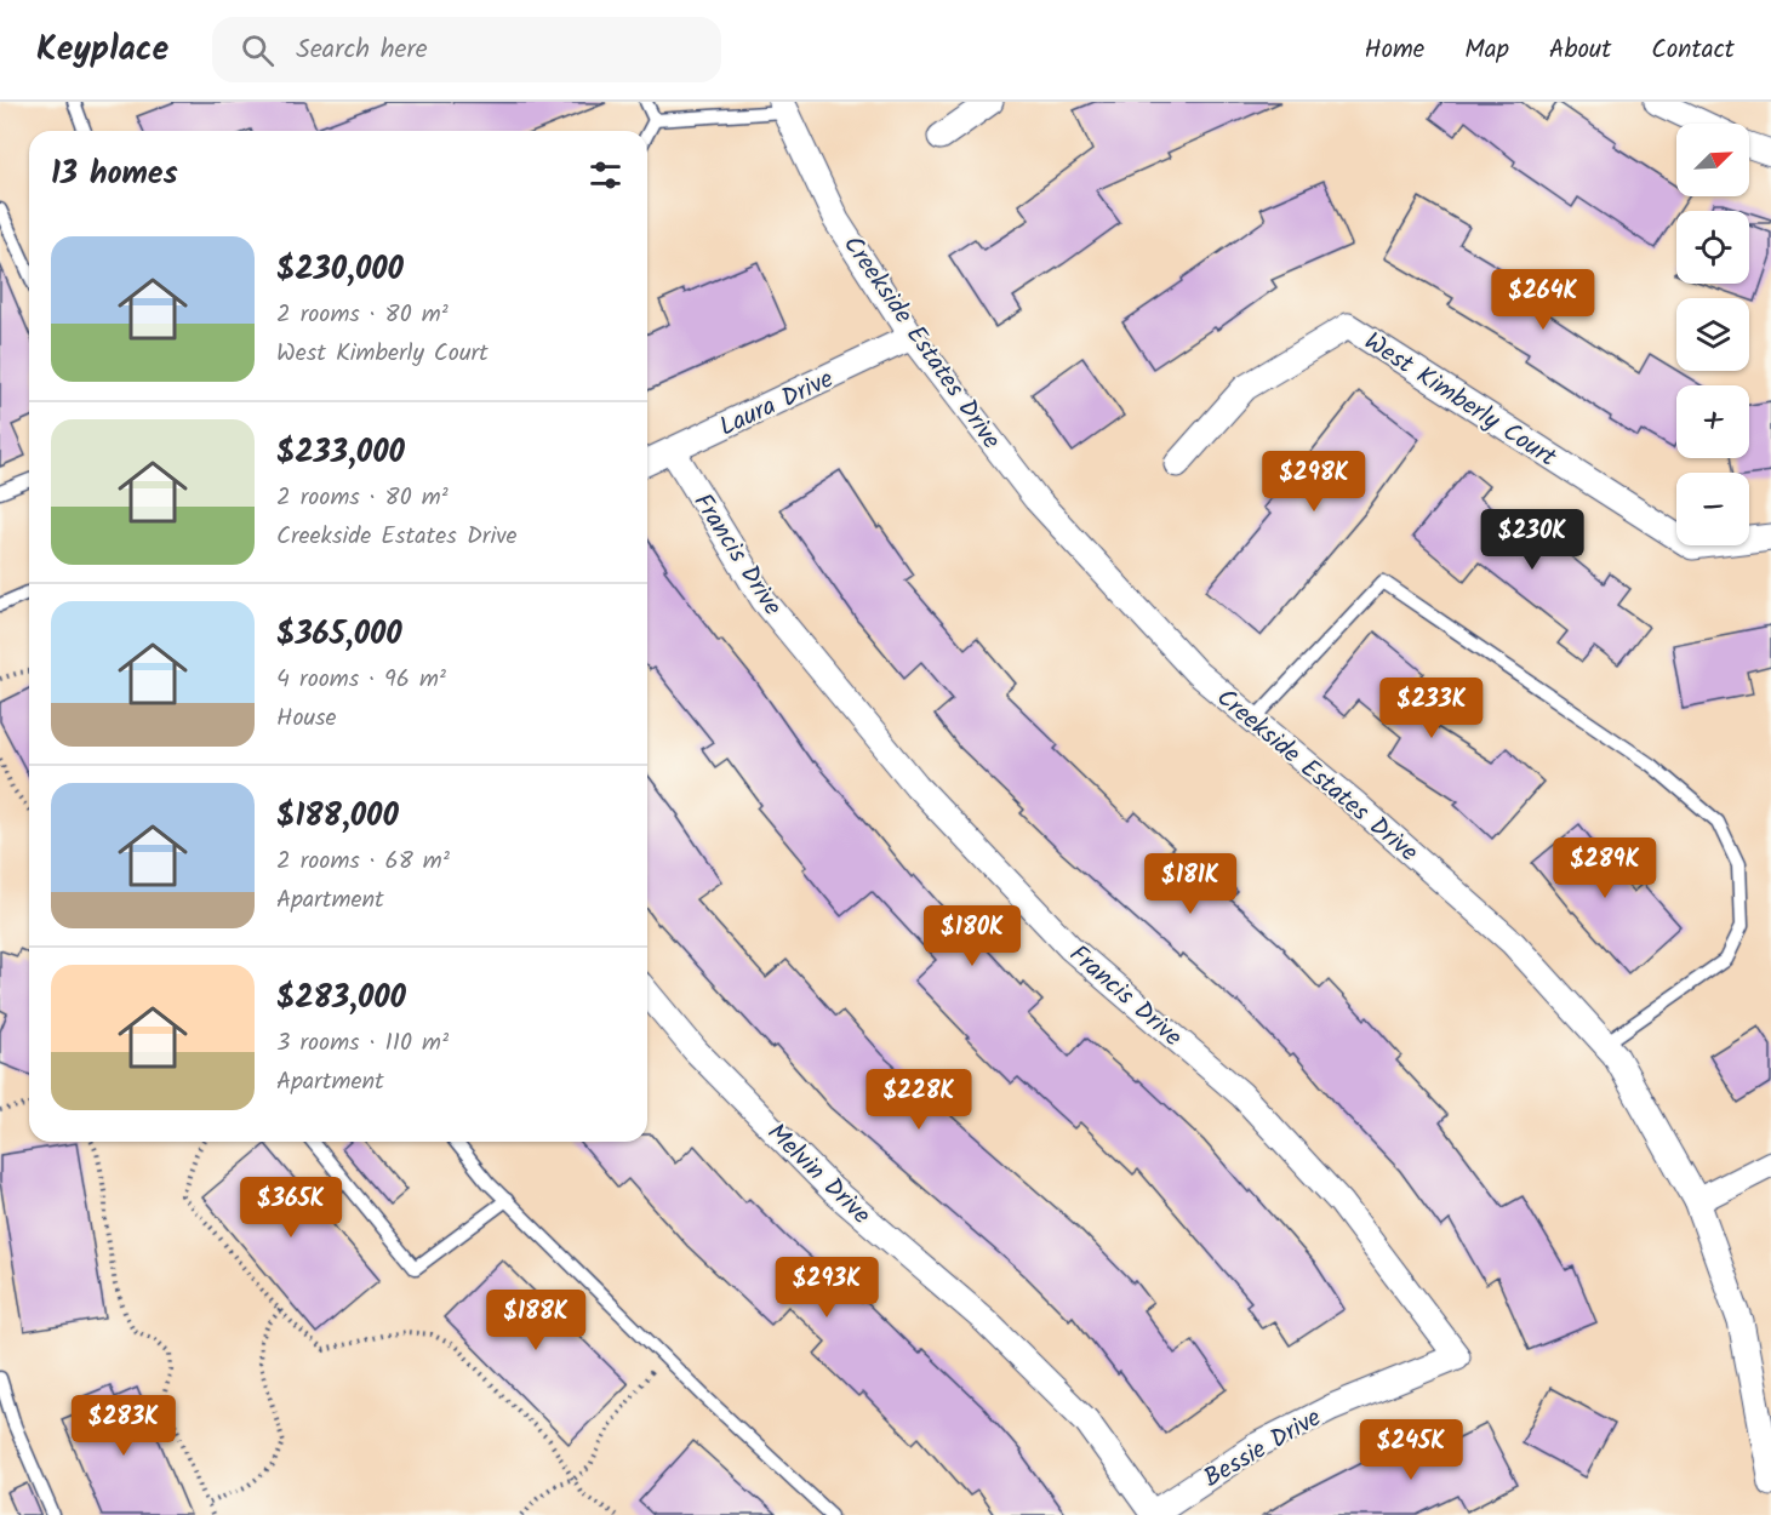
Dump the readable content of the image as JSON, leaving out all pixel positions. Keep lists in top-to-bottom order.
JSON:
{
  "streets": {
    "street": [
      "Creekside Estates Drive",
      "West Kimberly Court",
      "Laura Drive",
      "Francis Drive",
      "Melvin Drive",
      "Bessie Drive"
    ]
  },
  "crossings": [
    ["Creekside Estates Drive", "Laura Drive"],
    ["Laura Drive", "Francis Drive"],
    ["Francis Drive", "Bessie Drive"],
    ["Melvin Drive", "Bessie Drive"]
  ],
  "north": "top right",
  "page": {
    "header": "Keyplace",
    "search": "Search here",
    "nav": [
      "Home",
      "Map",
      "About",
      "Contact"
    ],
    "map_buttons": ["+", "−"],
    "heading": "13 homes",
    "list": [
      {
        "name": "$230,000",
        "note": "2 rooms · 80 m² · West Kimberly Court"
      },
      {
        "name": "$233,000",
        "note": "2 rooms · 80 m² · Creekside Estates Drive"
      },
      {
        "name": "$365,000",
        "note": "4 rooms · 96 m² · House"
      },
      {
        "name": "$188,000",
        "note": "2 rooms · 68 m² · Apartment"
      },
      {
        "name": "$283,000",
        "note": "3 rooms · 110 m² · Apartment"
      }
    ],
    "price": [
      "$264K",
      "$298K",
      "$230K",
      "$233K",
      "$289K",
      "$181K",
      "$180K",
      "$228K",
      "$365K",
      "$293K",
      "$188K",
      "$283K",
      "$245K"
    ]
  }
}
